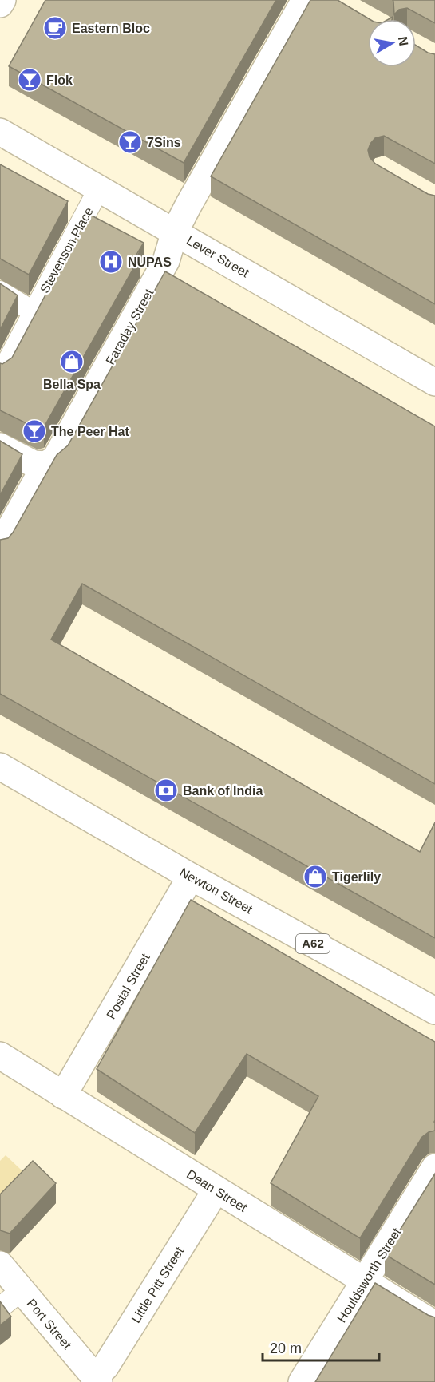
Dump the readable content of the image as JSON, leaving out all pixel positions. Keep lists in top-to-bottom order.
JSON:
{
  "streets": {
    "street": [
      "Lever Street",
      "Faraday Street",
      "Newton Street",
      "A62",
      "Postal Street",
      "Dean Street",
      "Houldsworth Street",
      "Little Pitt Street",
      "Port Street"
    ],
    "lane": ["Stevenson Place"]
  },
  "crossings": [
    ["Stevenson Place", "Lever Street"],
    ["Lever Street", "Faraday Street"],
    ["Newton Street", "Postal Street"],
    ["Postal Street", "Dean Street"],
    ["Dean Street", "Houldsworth Street"],
    ["Dean Street", "Little Pitt Street"],
    ["Little Pitt Street", "Port Street"]
  ],
  "places": {
    "cafe": ["Eastern Bloc"],
    "bar": ["Flok", "7Sins", "The Peer Hat"],
    "hospital": ["NUPAS"],
    "shop": ["Bella Spa", "Tigerlily"],
    "bank": ["Bank of India"]
  },
  "scale_bar": "20 m",
  "north": "right"
}
